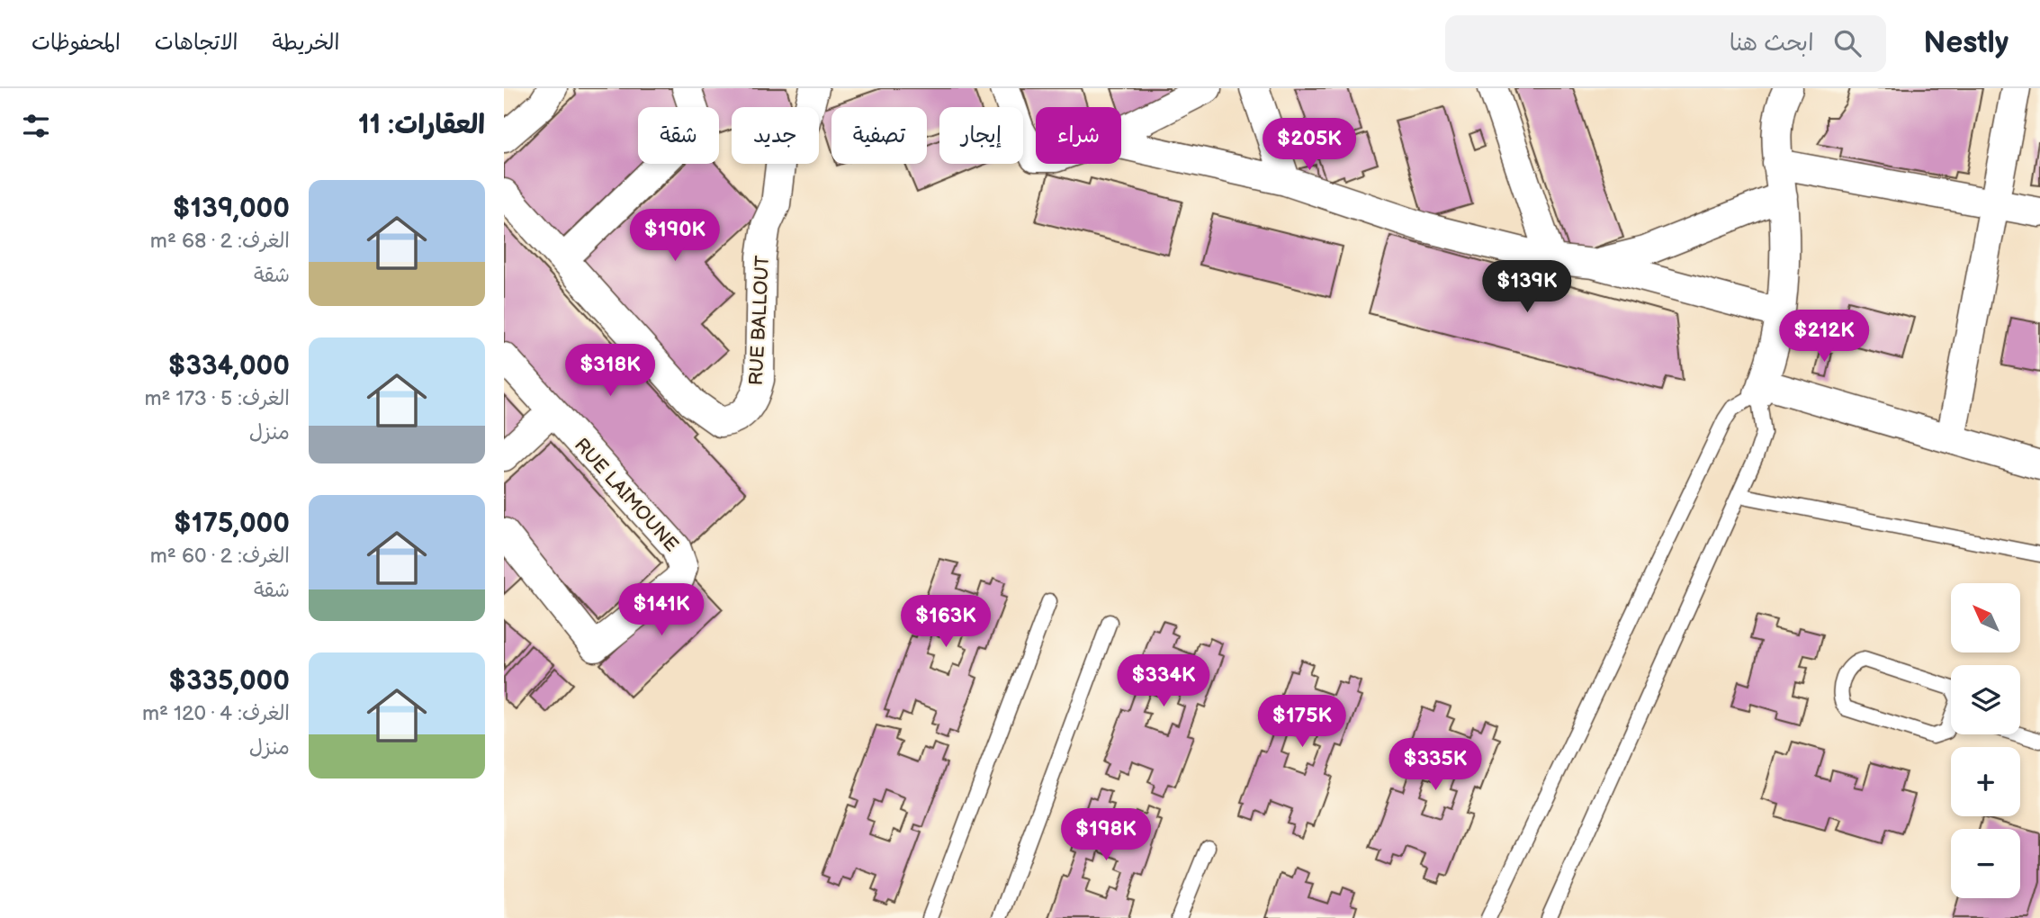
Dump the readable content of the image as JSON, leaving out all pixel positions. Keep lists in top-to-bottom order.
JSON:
{
  "streets": {
    "street": ["RUE BALLOUT", "RUE LAIMOUNE"]
  },
  "north": "top left",
  "page": {
    "header": "Nestly",
    "search": "ابحث هنا",
    "nav": ["الخريطة", "الاتجاهات", "المحفوظات"],
    "heading": "العقارات: 11",
    "chip": [
      "شراء",
      "إيجار",
      "تصفية",
      "جديد",
      "شقة"
    ],
    "price": [
      "$205K",
      "$190K",
      "$139K",
      "$212K",
      "$318K",
      "$141K",
      "$163K",
      "$334K",
      "$175K",
      "$335K",
      "$198K"
    ],
    "list": [
      {
        "name": "$139,000",
        "note": "الغرف: 2 · 68 m² · شقة"
      },
      {
        "name": "$334,000",
        "note": "الغرف: 5 · 173 m² · منزل"
      },
      {
        "name": "$175,000",
        "note": "الغرف: 2 · 60 m² · شقة"
      },
      {
        "name": "$335,000",
        "note": "الغرف: 4 · 120 m² · منزل"
      }
    ],
    "map_buttons": ["+", "−"]
  }
}
